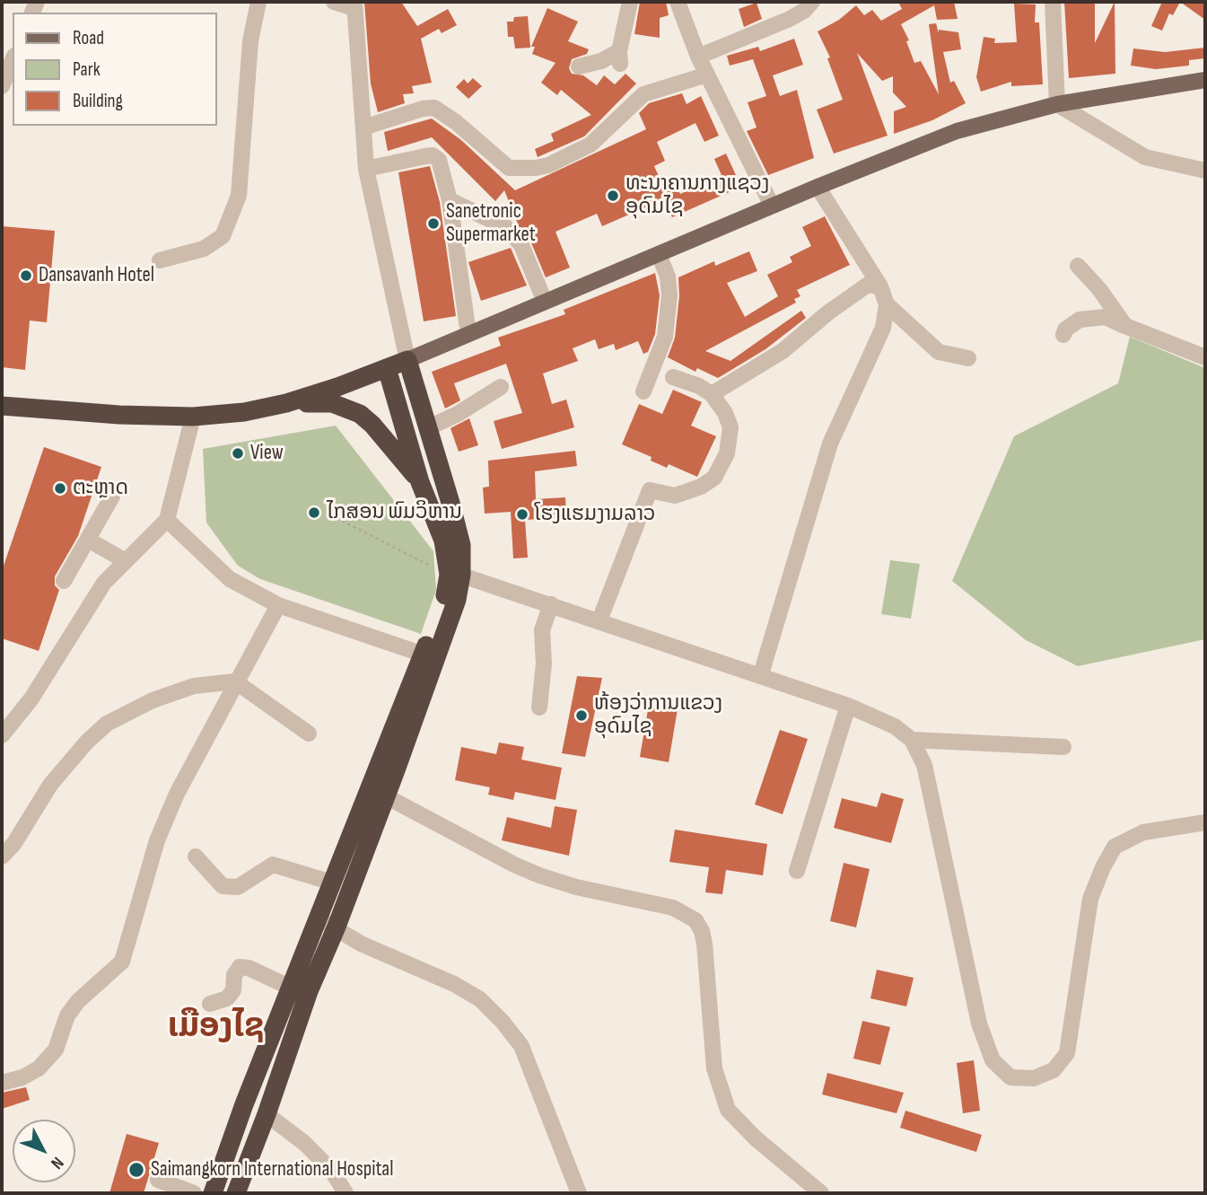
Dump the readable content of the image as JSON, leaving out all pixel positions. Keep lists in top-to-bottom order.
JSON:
{
  "districts": ["ເມືອງໄຊ"],
  "places": [
    "ທະນາຄານກາງແຊວງ ອຸດົມໄຊ",
    "Sanetronic Supermarket",
    "Dansavanh Hotel",
    "View",
    "ຕະຫຼາດ",
    "ໄກສອນ ພົມວິຫານ",
    "ໂຮງແຮມງາມລາວ",
    "ຫ້ອງວ່າການແຂວງ ອຸດົມໄຊ",
    "Saimangkorn International Hospital"
  ],
  "legend": ["Road", "Park", "Building"],
  "north": "bottom right"
}
